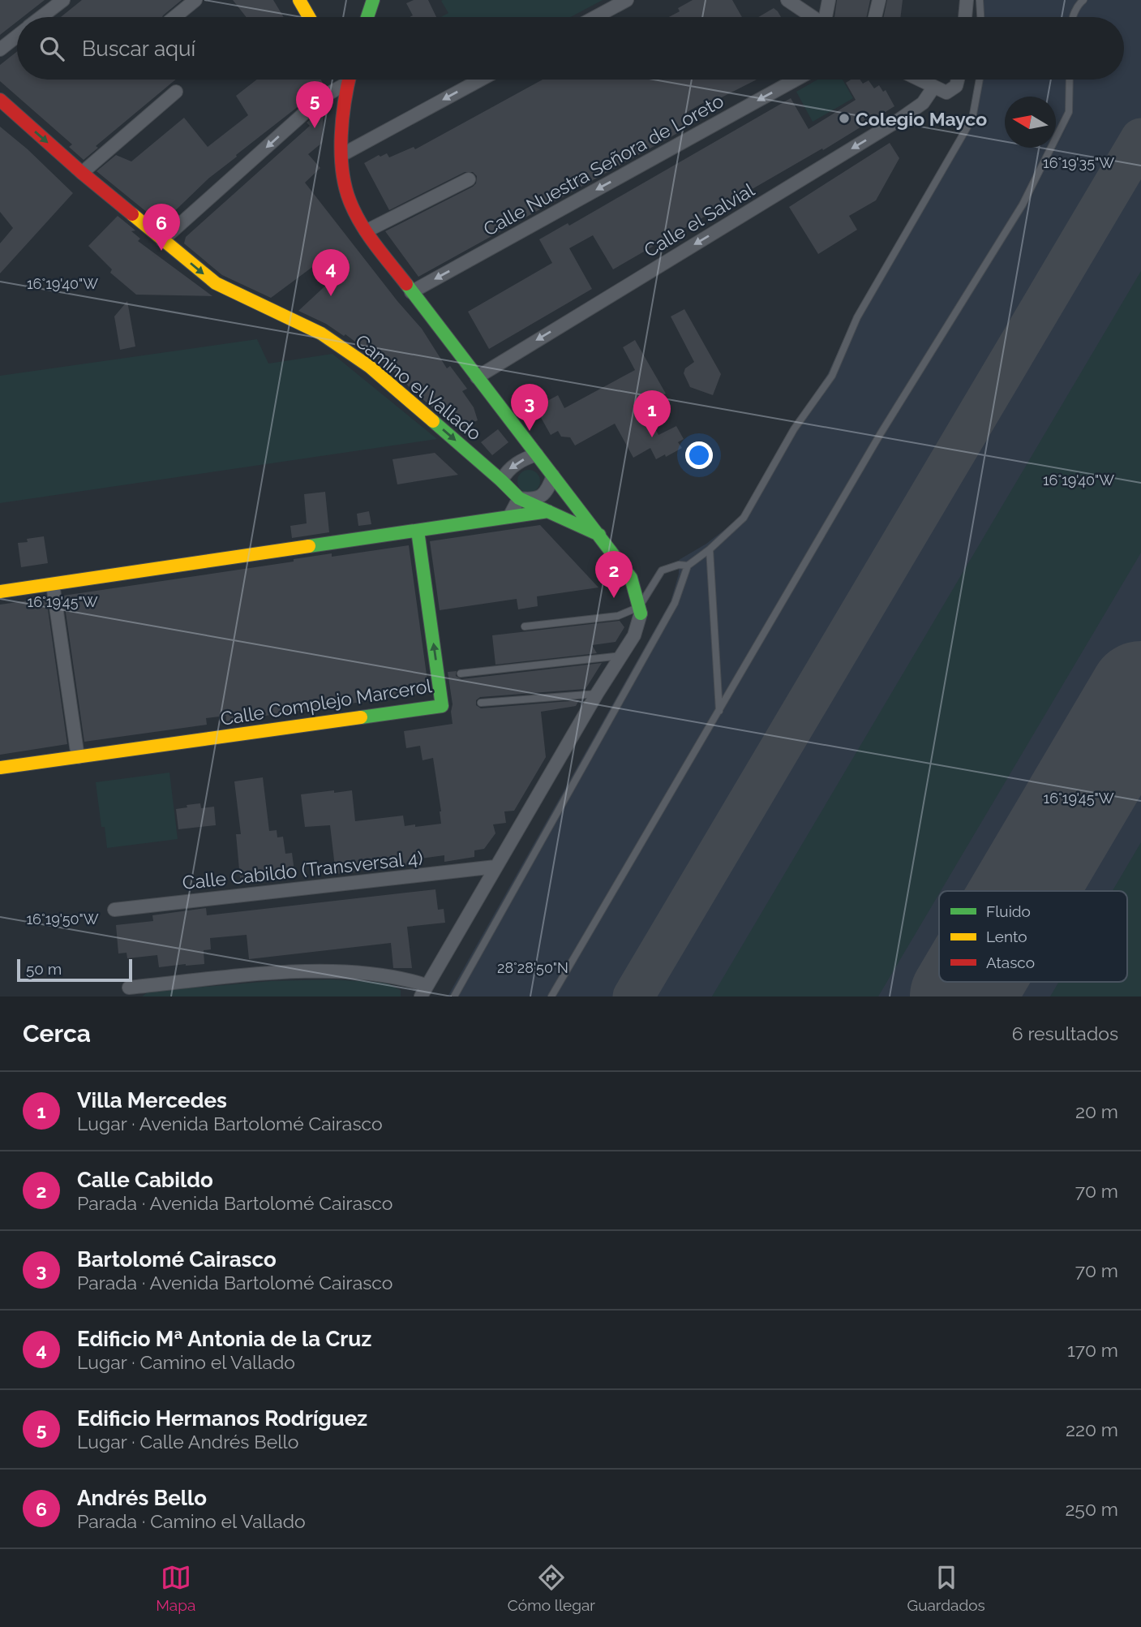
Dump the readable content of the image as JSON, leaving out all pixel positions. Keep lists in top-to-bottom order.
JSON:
{
  "streets": {
    "street": [
      "Calle Nuestra Señora de Loreto",
      "Calle el Salvial",
      "Camino el Vallado",
      "Calle Complejo Marcerol",
      "Calle Cabildo (Transversal 4)"
    ]
  },
  "one_way": ["Calle Nuestra Señora de Loreto", "Calle el Salvial"],
  "places": ["Colegio Mayco"],
  "legend": ["Fluido", "Lento", "Atasco"],
  "scale_bar": "50 m",
  "north": "left",
  "page": {
    "search": "Buscar aquí",
    "pins": [
      "5",
      "6",
      "4",
      "3",
      "1",
      "2"
    ],
    "scale": "50 m",
    "heading": ["Cerca", "6 resultados"],
    "list": [
      {
        "mark": "1",
        "name": "Villa Mercedes",
        "note": "Lugar · Avenida Bartolomé Cairasco",
        "value": "20 m"
      },
      {
        "mark": "2",
        "name": "Calle Cabildo",
        "note": "Parada · Avenida Bartolomé Cairasco",
        "value": "70 m"
      },
      {
        "mark": "3",
        "name": "Bartolomé Cairasco",
        "note": "Parada · Avenida Bartolomé Cairasco",
        "value": "70 m"
      },
      {
        "mark": "4",
        "name": "Edificio Mª Antonia de la Cruz",
        "note": "Lugar · Camino el Vallado",
        "value": "170 m"
      },
      {
        "mark": "5",
        "name": "Edificio Hermanos Rodríguez",
        "note": "Lugar · Calle Andrés Bello",
        "value": "220 m"
      },
      {
        "mark": "6",
        "name": "Andrés Bello",
        "note": "Parada · Camino el Vallado",
        "value": "250 m"
      }
    ],
    "nav": ["Mapa", "Cómo llegar", "Guardados"]
  },
  "coordinates": [
    "16°19'35\"W",
    "16°19'40\"W",
    "16°19'45\"W",
    "16°19'50\"W",
    "28°28'50\"N"
  ]
}
